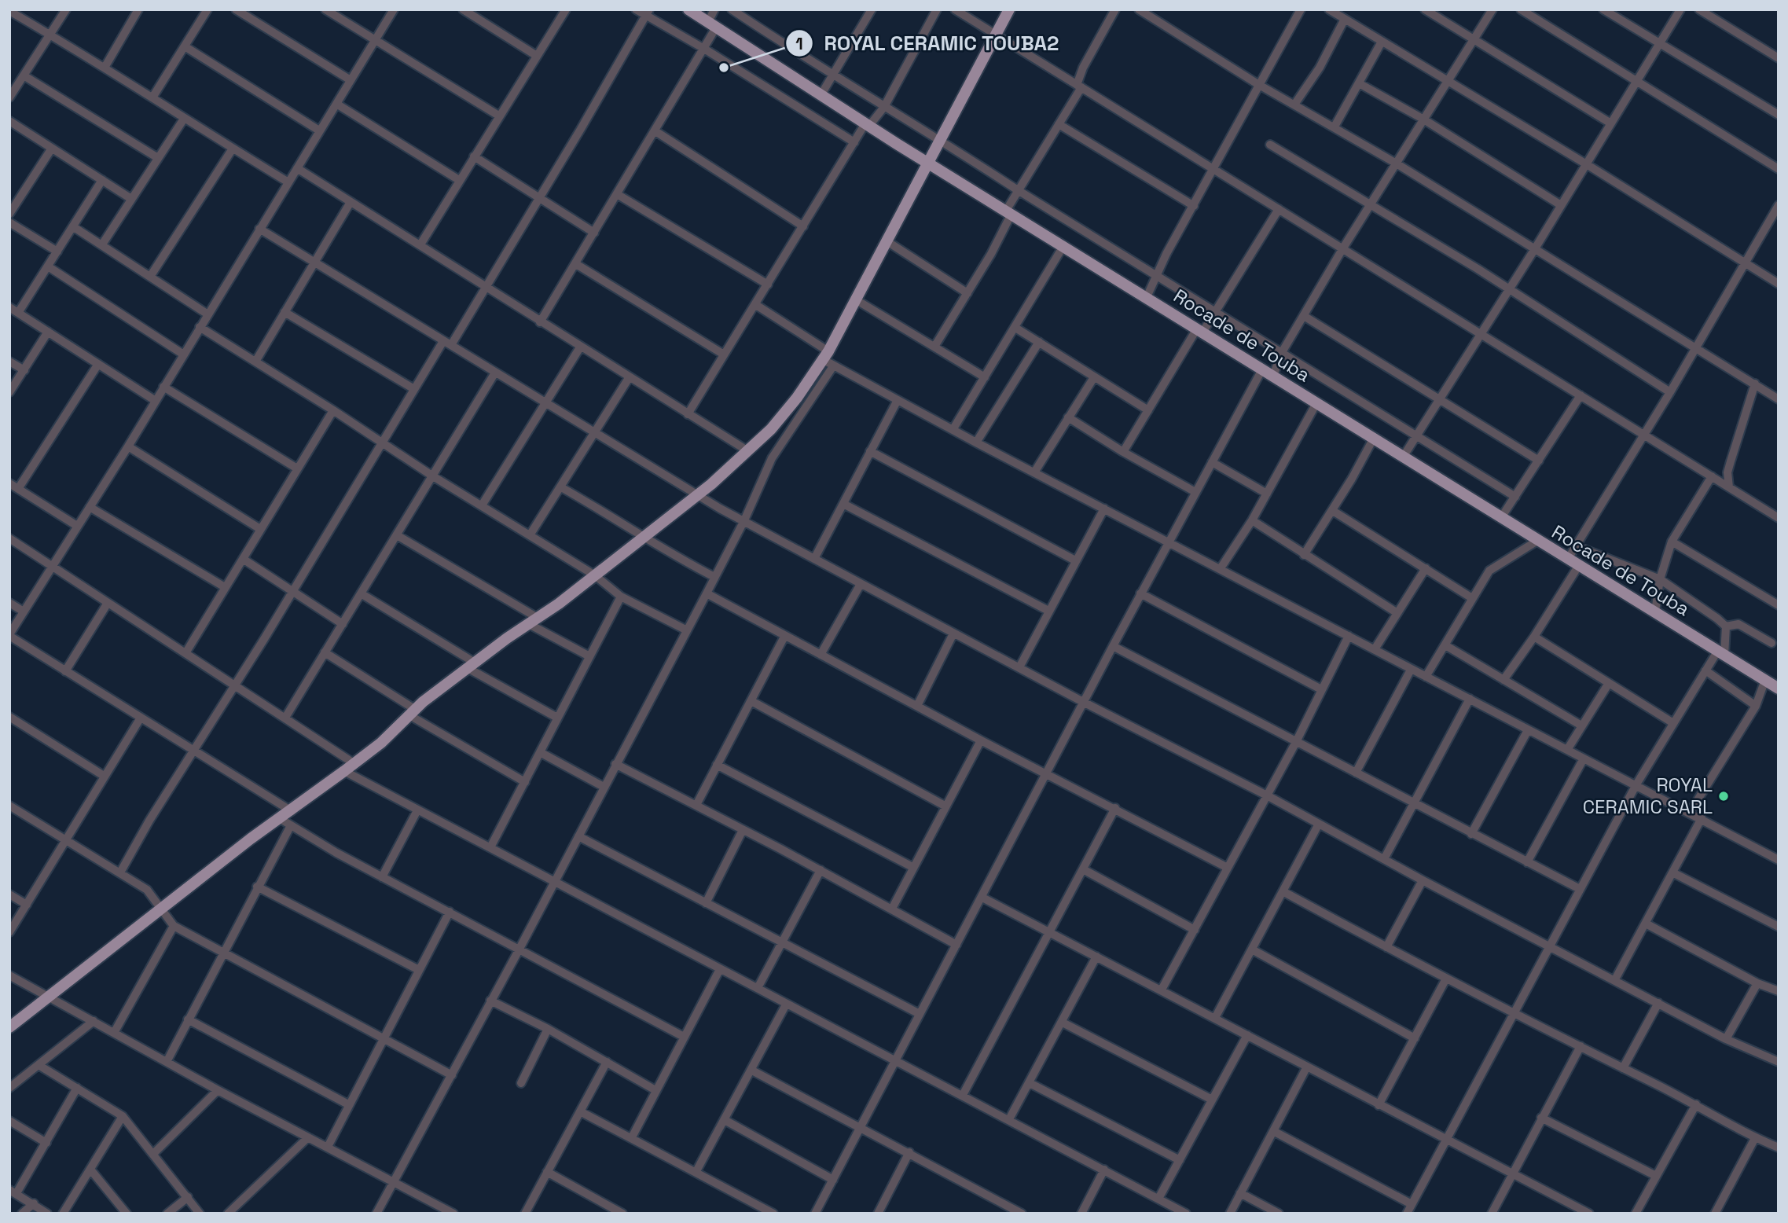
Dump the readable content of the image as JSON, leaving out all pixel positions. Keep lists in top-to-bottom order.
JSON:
{
  "streets": {
    "main road": ["Rocade de Touba"]
  },
  "places": ["ROYAL CERAMIC TOUBA2", "ROYAL CERAMIC SARL"]
}
